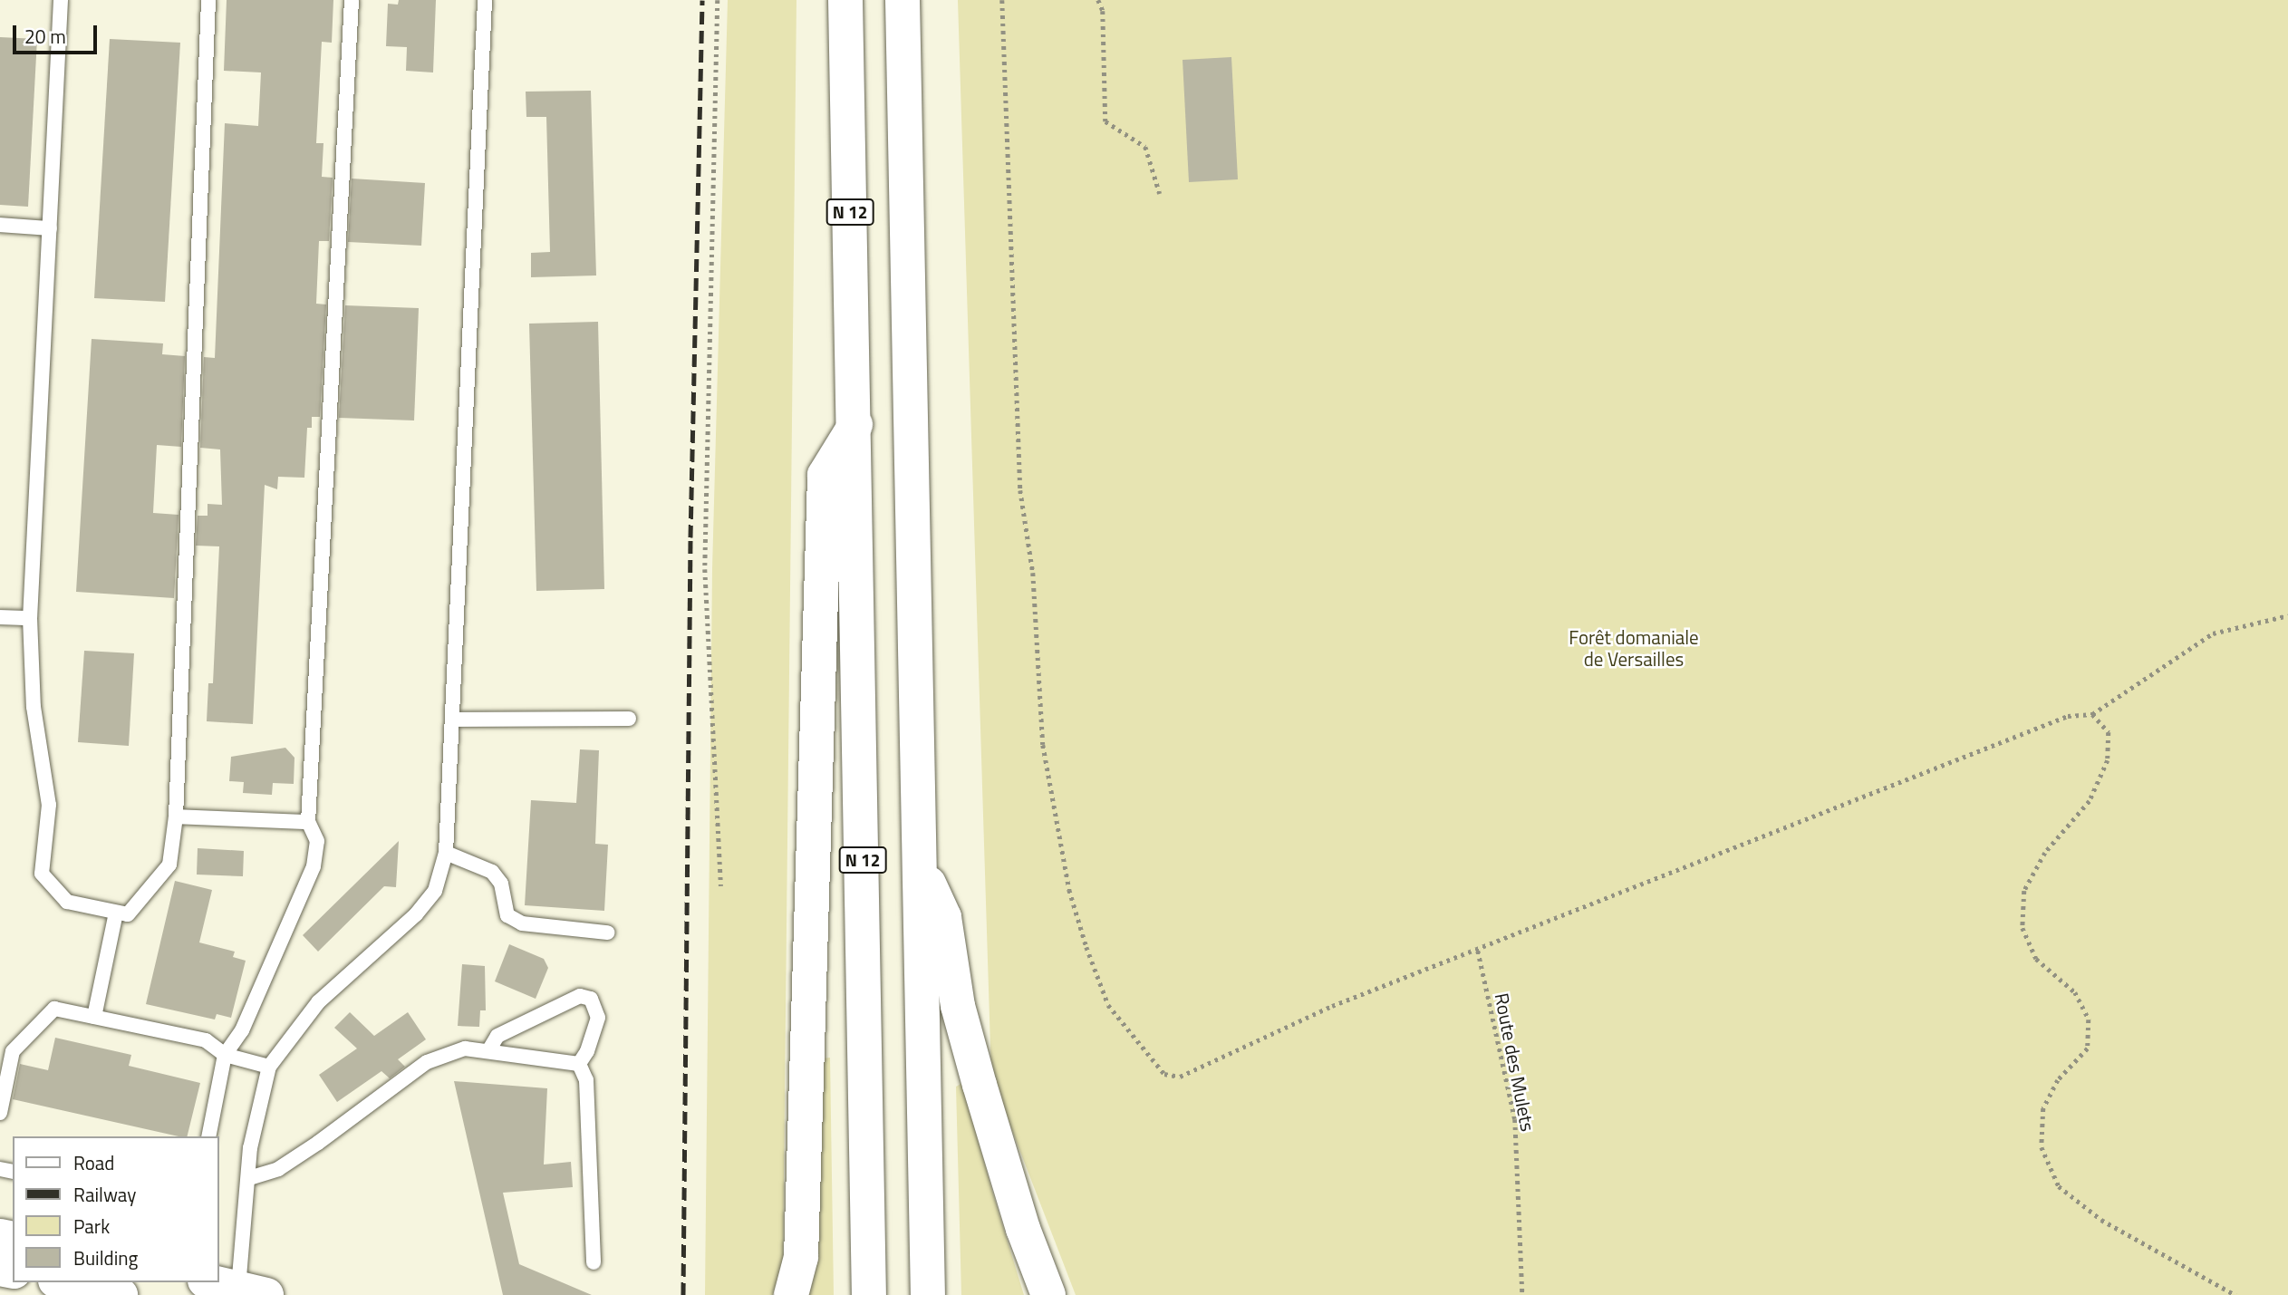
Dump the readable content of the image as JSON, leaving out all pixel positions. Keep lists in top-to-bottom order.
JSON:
{
  "streets": {
    "main road": ["N 12"],
    "path": ["Route des Mulets"]
  },
  "parks": ["Forêt domaniale de Versailles"],
  "legend": [
    "Road",
    "Railway",
    "Park",
    "Building"
  ],
  "scale_bar": "20 m"
}
